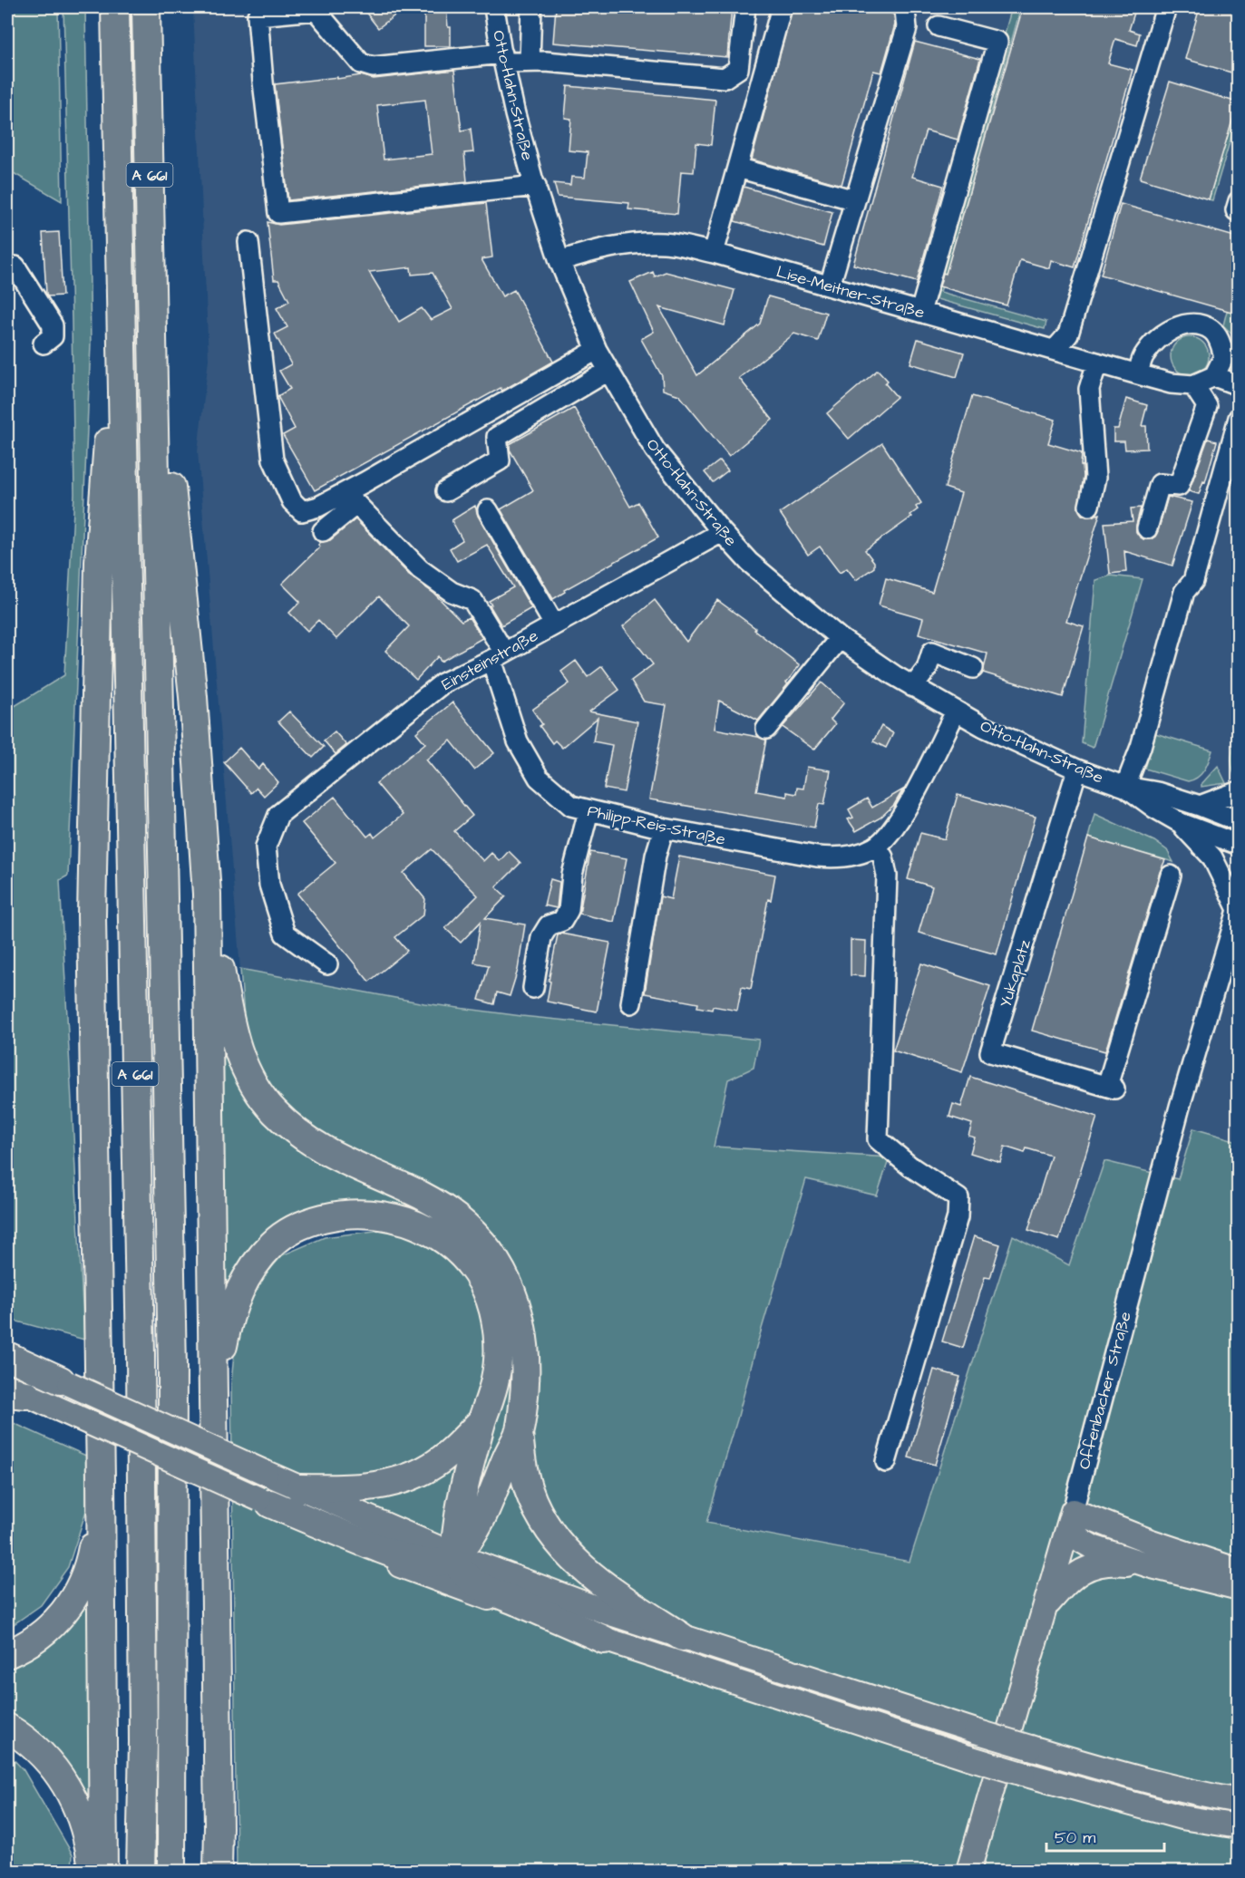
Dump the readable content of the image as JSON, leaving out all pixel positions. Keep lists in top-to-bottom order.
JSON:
{
  "streets": {
    "highway": ["A 661"],
    "main road": ["Offenbacher Straße"],
    "street": [
      "Otto-Hahn-Straße",
      "Lise-Meitner-Straße",
      "Einsteinstraße",
      "Philipp-Reis-Straße",
      "Yukaplatz"
    ]
  },
  "crossings": [
    ["Otto-Hahn-Straße", "Lise-Meitner-Straße"],
    ["Otto-Hahn-Straße", "Einsteinstraße"],
    ["Otto-Hahn-Straße", "Philipp-Reis-Straße"],
    ["Otto-Hahn-Straße", "Yukaplatz"],
    ["Otto-Hahn-Straße", "Offenbacher Straße"],
    ["Einsteinstraße", "Philipp-Reis-Straße"]
  ],
  "scale_bar": "50 m"
}
